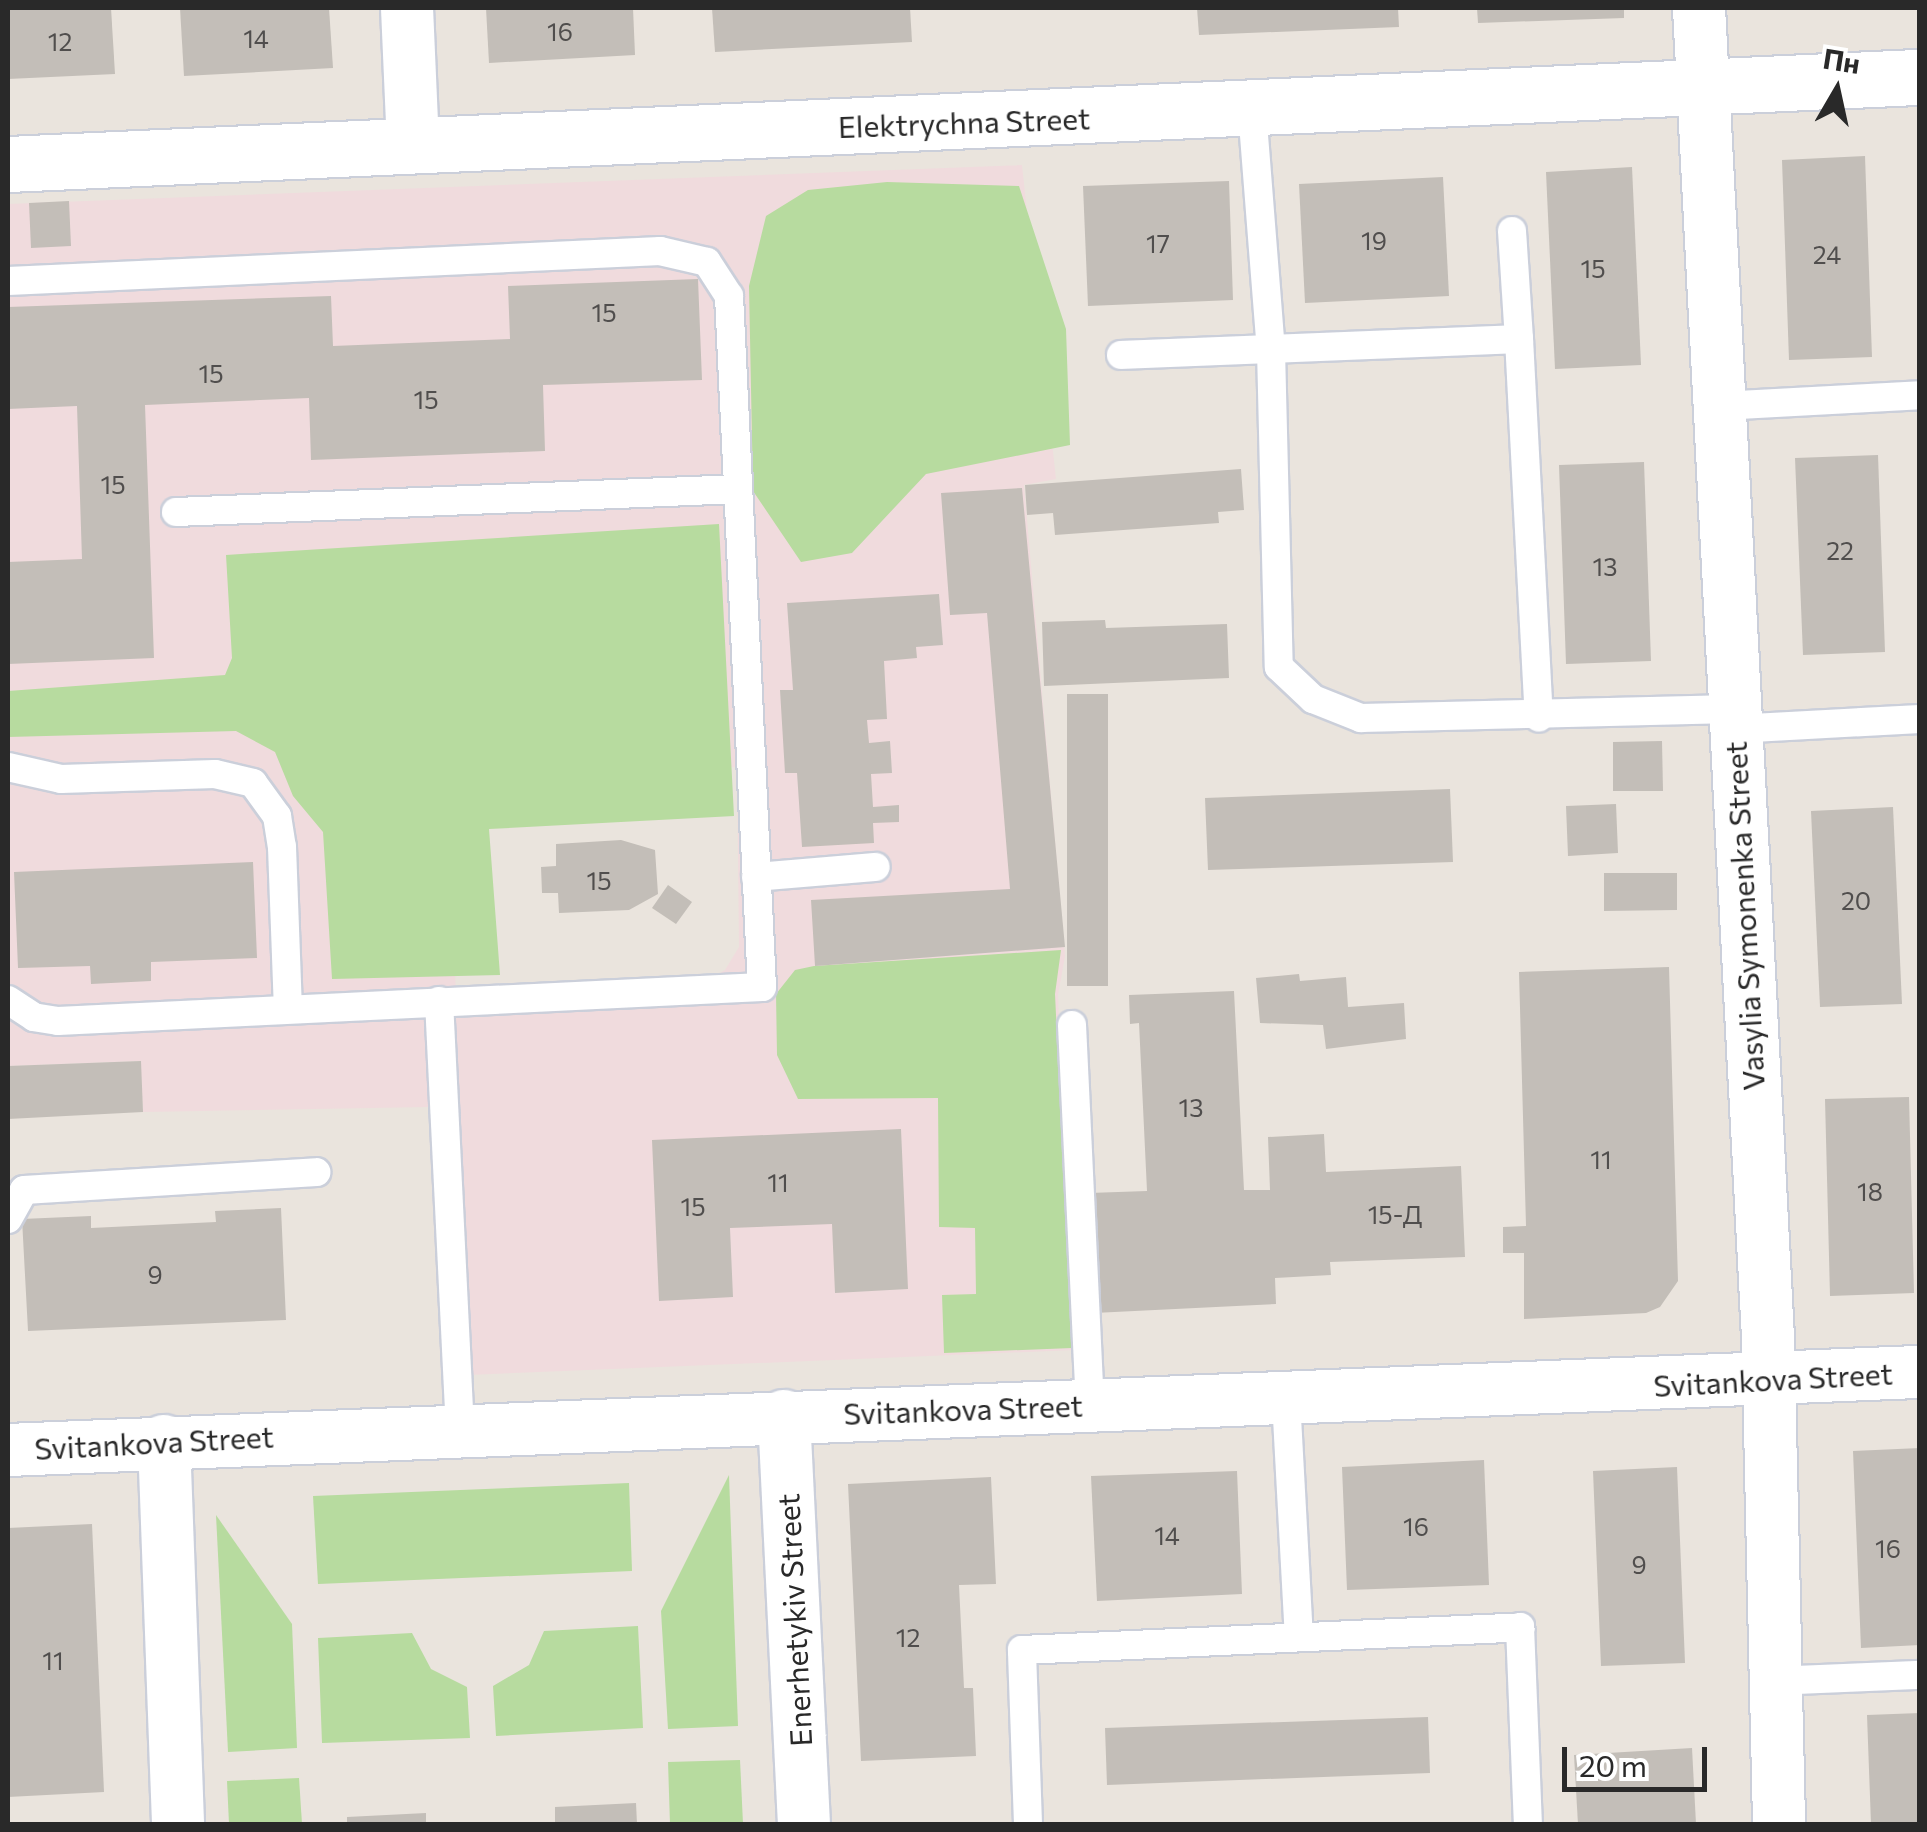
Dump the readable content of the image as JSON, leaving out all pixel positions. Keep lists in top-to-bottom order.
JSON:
{
  "streets": {
    "street": [
      "Elektrychna Street",
      "Vasylia Symonenka Street",
      "Svitankova Street",
      "Enerhetykiv Street"
    ]
  },
  "crossings": [
    ["Elektrychna Street", "Vasylia Symonenka Street"],
    ["Vasylia Symonenka Street", "Svitankova Street"],
    ["Svitankova Street", "Enerhetykiv Street"]
  ],
  "house_numbers": [
    "16",
    "14",
    "12",
    "19",
    "17",
    "24",
    "15",
    "15",
    "15",
    "15",
    "15",
    "22",
    "13",
    "15",
    "20",
    "13",
    "11",
    "11",
    "18",
    "15",
    "15-Д",
    "9",
    "16",
    "14",
    "16",
    "9",
    "12",
    "11"
  ],
  "scale_bar": "20 m",
  "north": "top"
}
